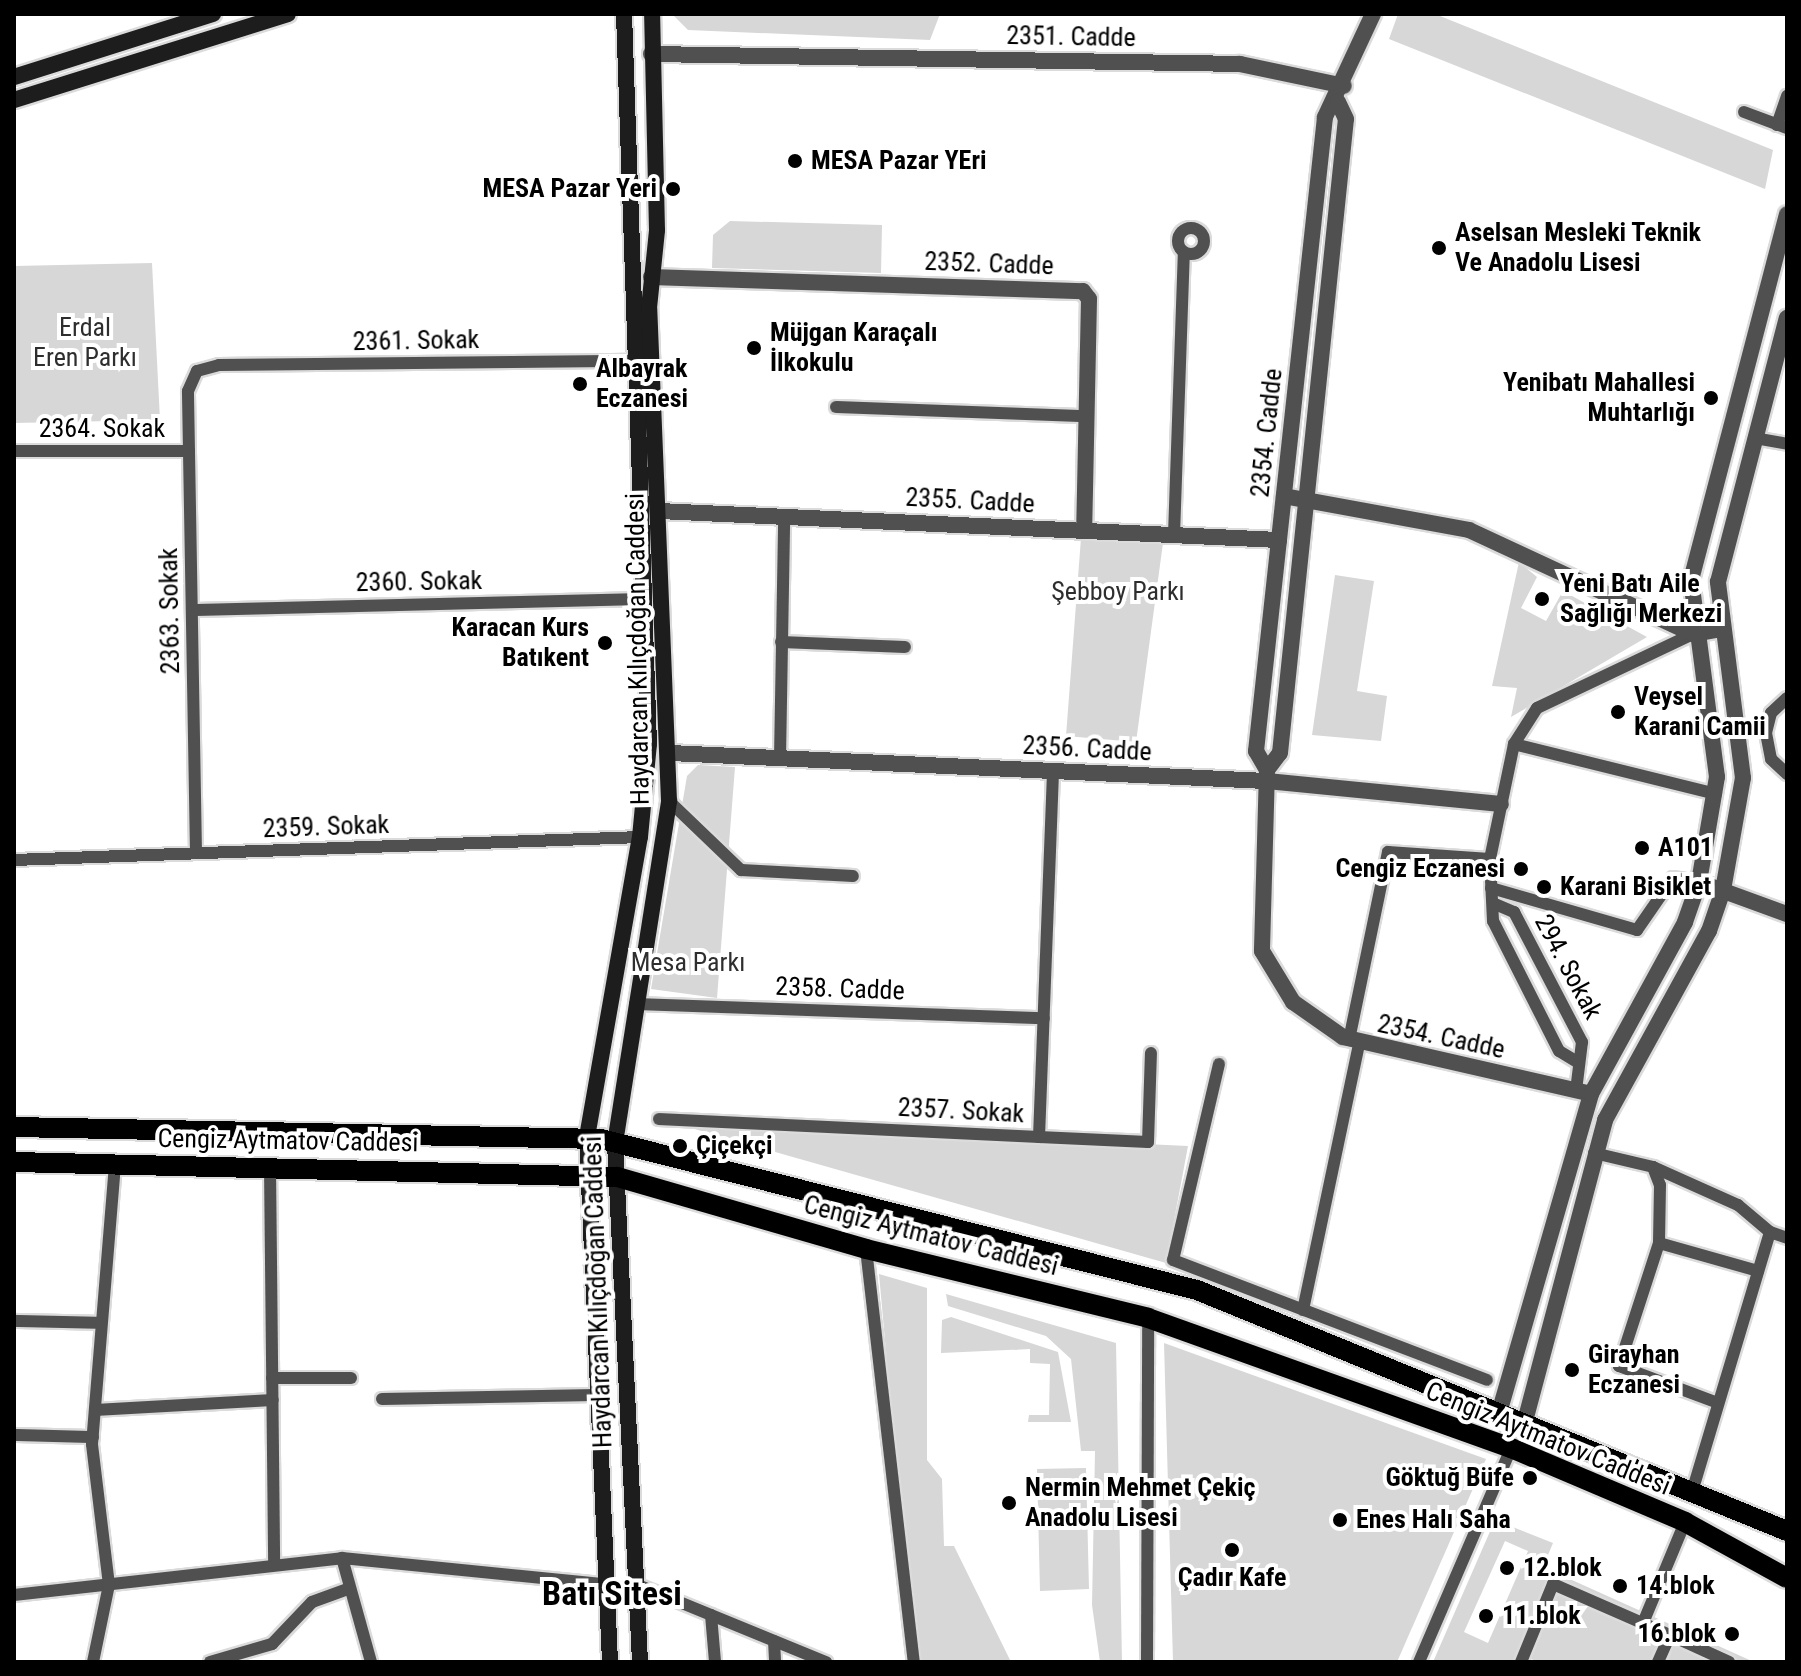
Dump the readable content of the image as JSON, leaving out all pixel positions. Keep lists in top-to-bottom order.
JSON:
{
  "streets": {
    "main road": ["Haydarcan Kılıçdoğan Caddesi", "Cengiz Aytmatov Caddesi"],
    "street": [
      "2351. Cadde",
      "2352. Cadde",
      "2361. Sokak",
      "2364. Sokak",
      "2354. Cadde",
      "2355. Cadde",
      "2360. Sokak",
      "2363. Sokak",
      "2356. Cadde",
      "2359. Sokak",
      "294. Sokak",
      "2358. Cadde",
      "2357. Sokak"
    ]
  },
  "crossings": [
    ["2351. Cadde", "2354. Cadde"],
    ["2351. Cadde", "Haydarcan Kılıçdoğan Caddesi"],
    ["2352. Cadde", "2355. Cadde"],
    ["2352. Cadde", "Haydarcan Kılıçdoğan Caddesi"],
    ["2361. Sokak", "2363. Sokak"],
    ["2361. Sokak", "Haydarcan Kılıçdoğan Caddesi"],
    ["2364. Sokak", "2363. Sokak"],
    ["2354. Cadde", "2355. Cadde"],
    ["2354. Cadde", "2356. Cadde"],
    ["2354. Cadde", "294. Sokak"],
    ["2355. Cadde", "Haydarcan Kılıçdoğan Caddesi"],
    ["2360. Sokak", "2363. Sokak"],
    ["2360. Sokak", "Haydarcan Kılıçdoğan Caddesi"],
    ["2363. Sokak", "2359. Sokak"],
    ["Haydarcan Kılıçdoğan Caddesi", "2356. Cadde"],
    ["Haydarcan Kılıçdoğan Caddesi", "2359. Sokak"],
    ["Haydarcan Kılıçdoğan Caddesi", "2358. Cadde"],
    ["Haydarcan Kılıçdoğan Caddesi", "Cengiz Aytmatov Caddesi"],
    ["2356. Cadde", "294. Sokak"],
    ["2356. Cadde", "2357. Sokak"],
    ["2358. Cadde", "2357. Sokak"]
  ],
  "districts": ["Batı Sitesi"],
  "parks": ["Erdal Eren Parkı", "Şebboy Parkı", "Mesa Parkı"],
  "places": [
    "MESA Pazar YEri",
    "MESA Pazar Yeri",
    "Aselsan Mesleki Teknik Ve Anadolu Lisesi",
    "Müjgan Karaçalı İlkokulu",
    "Albayrak Eczanesi",
    "Yenibatı Mahallesi Muhtarlığı",
    "Yeni Batı Aile Sağlığı Merkezi",
    "Karacan Kurs Batıkent",
    "Veysel Karani Camii",
    "A101",
    "Cengiz Eczanesi",
    "Karani Bisiklet",
    "Çiçekçi",
    "Girayhan Eczanesi",
    "Göktuğ Büfe",
    "Nermin Mehmet Çekiç Anadolu Lisesi",
    "Enes Halı Saha",
    "Çadır Kafe",
    "12.blok",
    "14.blok",
    "11.blok",
    "16.blok"
  ]
}
